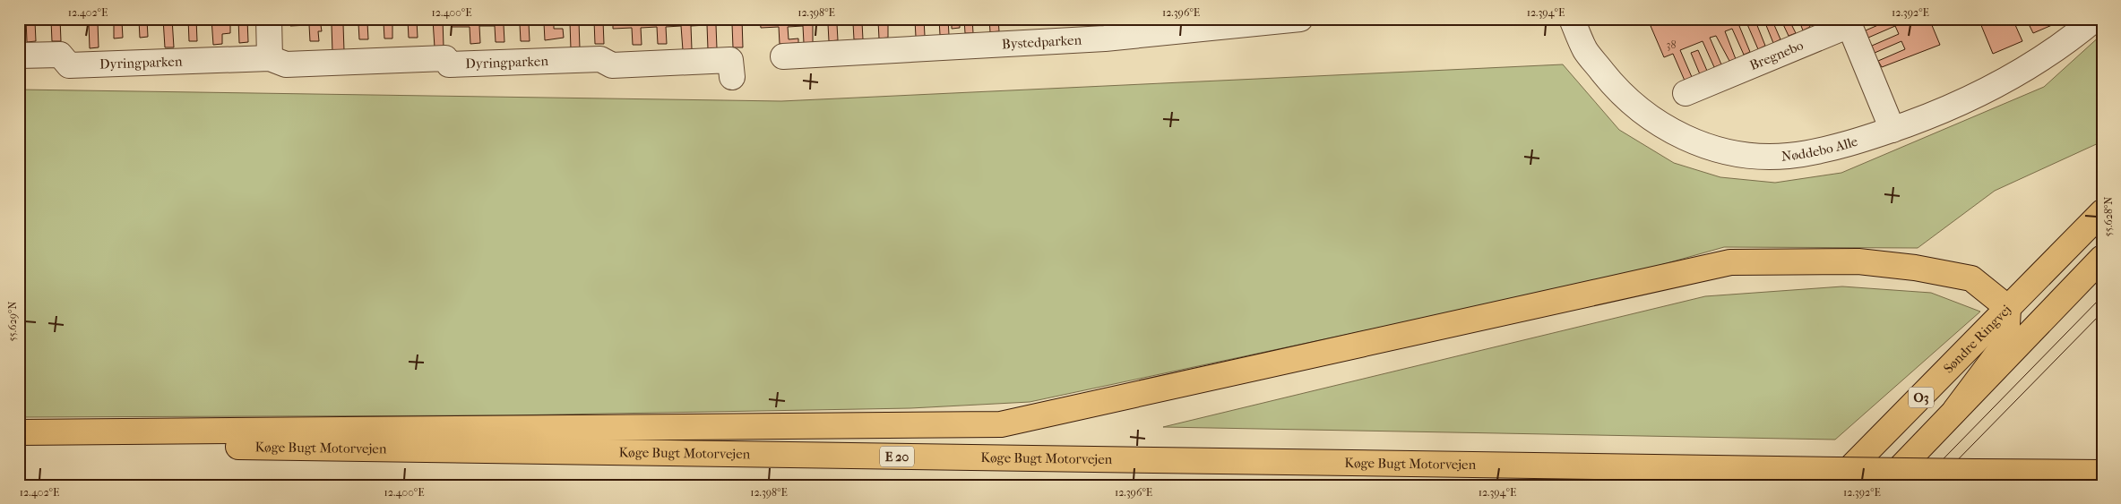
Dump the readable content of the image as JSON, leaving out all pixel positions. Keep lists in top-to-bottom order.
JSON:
{
  "streets": {
    "main road": [
      "Søndre Ringvej",
      "O3",
      "Køge Bugt Motorvejen",
      "E 20"
    ],
    "street": [
      "Bystedparken",
      "Bregnebo",
      "Dyringparken",
      "Nøddebo Alle"
    ]
  },
  "crossings": [
    ["Bregnebo", "Nøddebo Alle"]
  ],
  "house_numbers": ["38"],
  "coordinates": [
    "12.402°E",
    "12.400°E",
    "12.398°E",
    "12.396°E",
    "12.394°E",
    "12.392°E",
    "55.628°N",
    "55.629°N"
  ]
}
